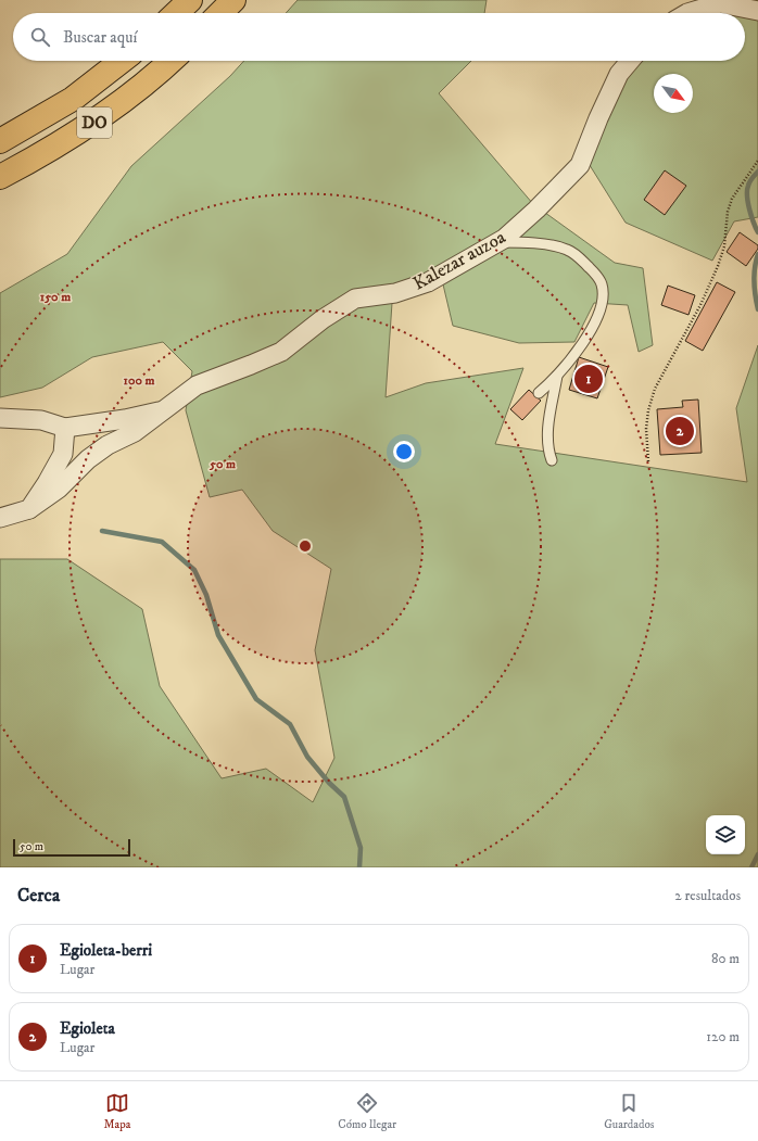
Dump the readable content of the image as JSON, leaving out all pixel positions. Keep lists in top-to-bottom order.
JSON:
{
  "streets": {
    "highway": ["DO"],
    "street": ["Kalezar auzoa"]
  },
  "scale_bar": "50 m",
  "north": "bottom right",
  "page": {
    "search": "Buscar aquí",
    "pins": ["1", "2"],
    "scale": "50 m",
    "heading": ["Cerca", "2 resultados"],
    "list": [
      {
        "mark": "1",
        "name": "Egioleta-berri",
        "note": "Lugar",
        "value": "80 m"
      },
      {
        "mark": "2",
        "name": "Egioleta",
        "note": "Lugar",
        "value": "120 m"
      }
    ],
    "nav": ["Mapa", "Cómo llegar", "Guardados"]
  },
  "rings": ["150 m", "100 m", "50 m"]
}
